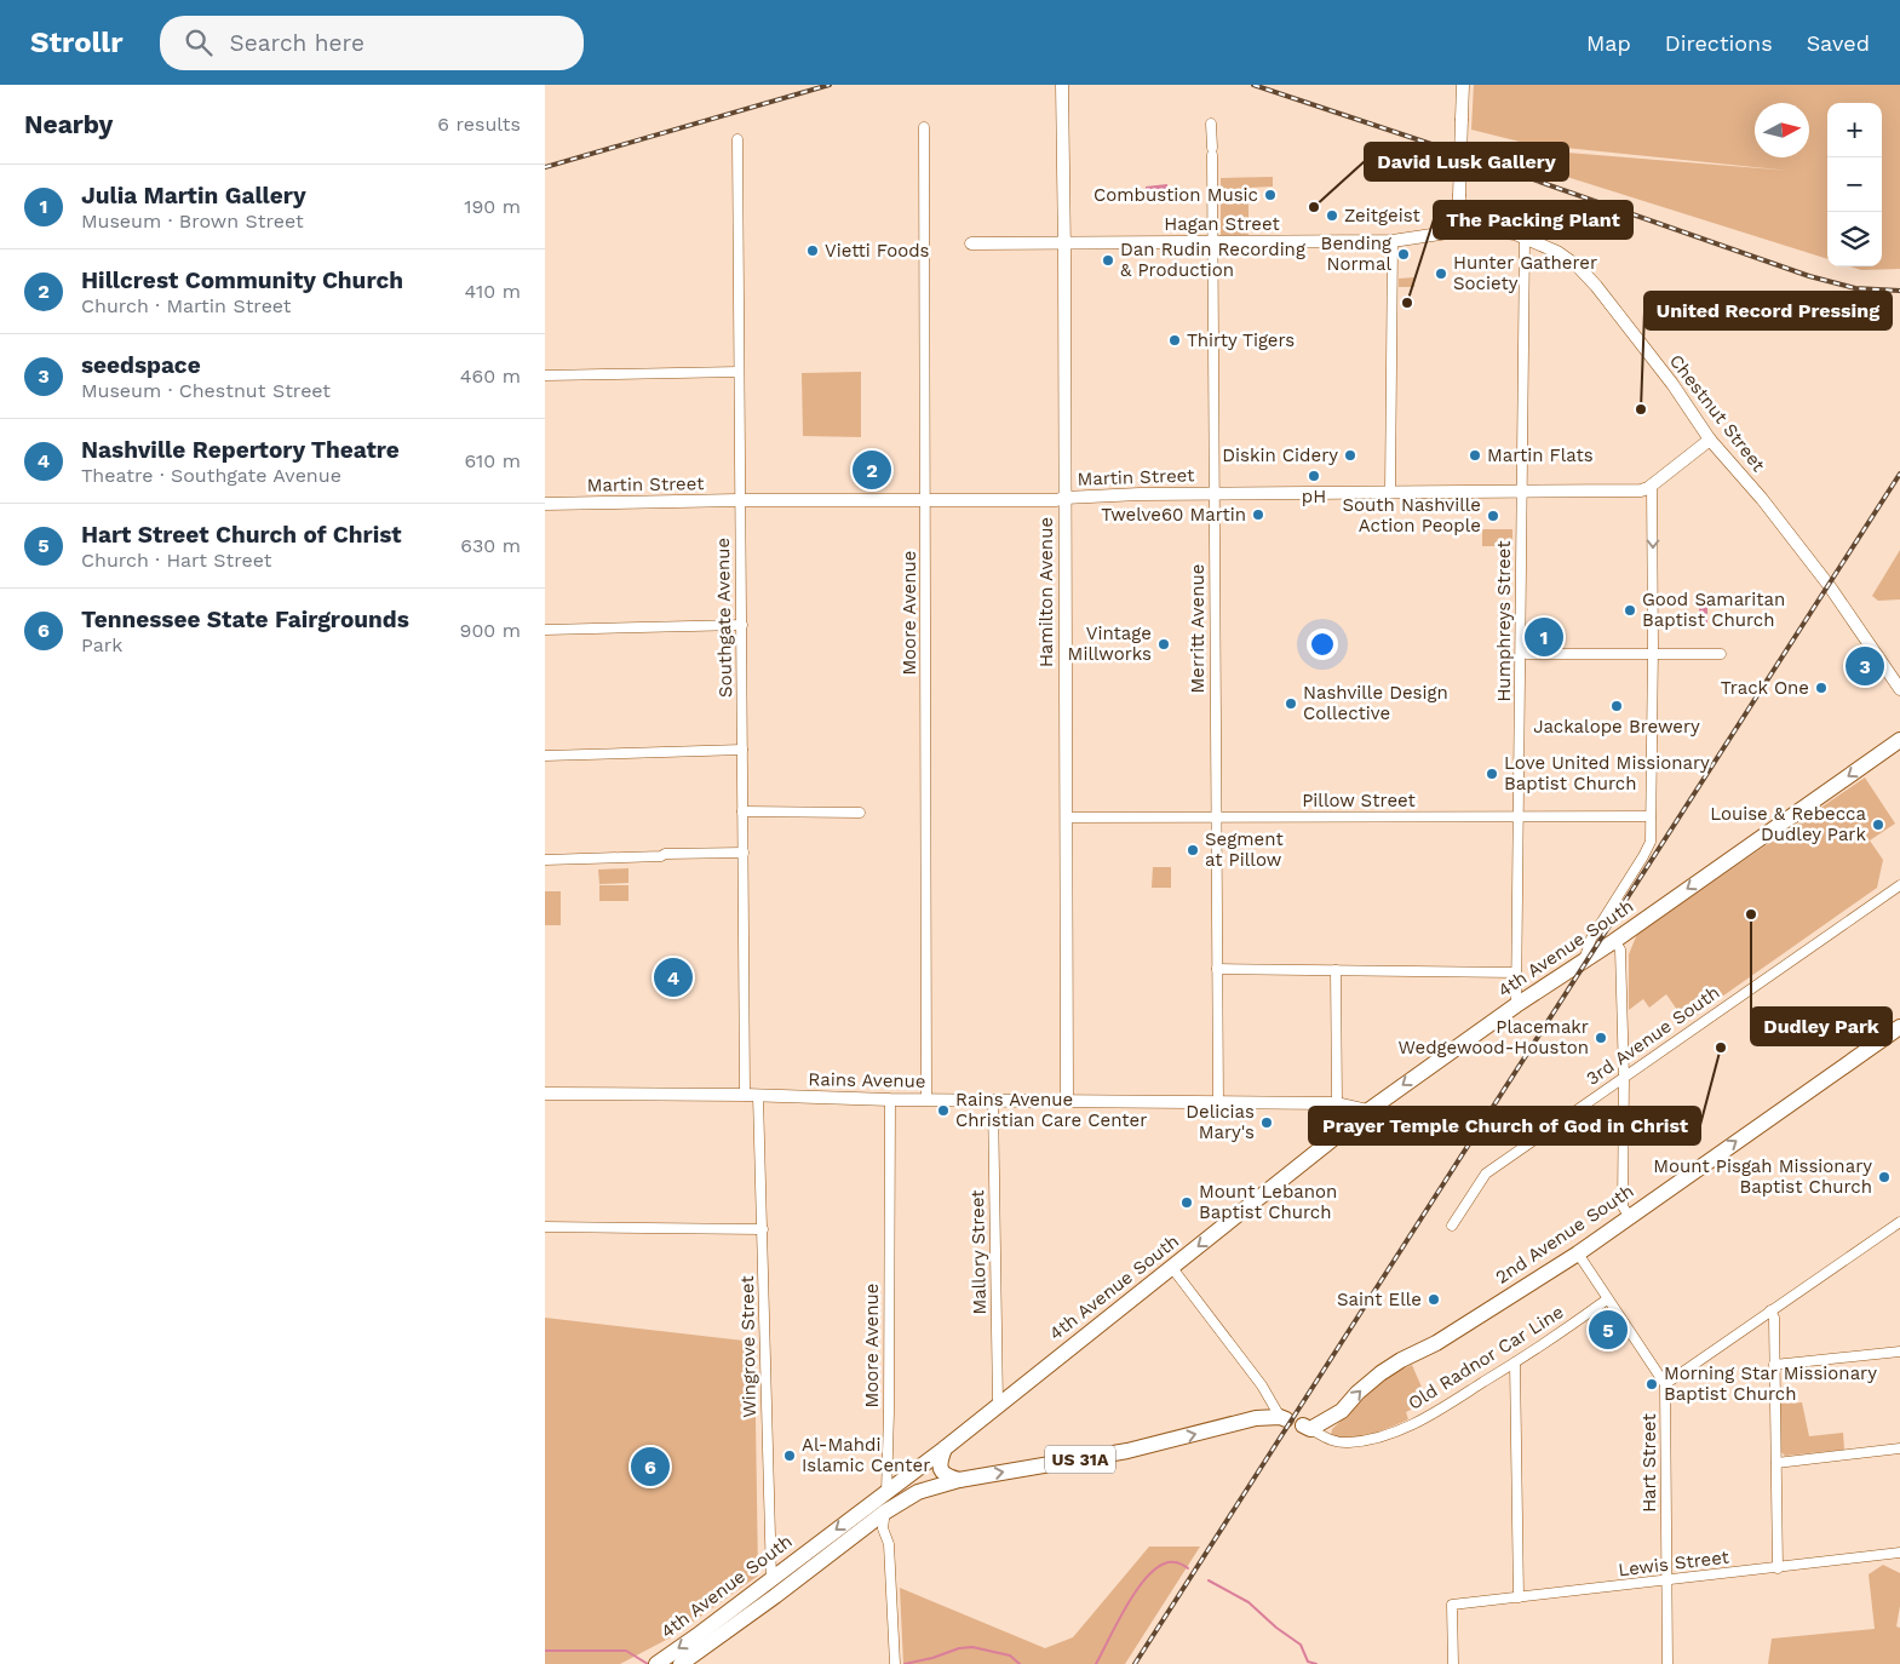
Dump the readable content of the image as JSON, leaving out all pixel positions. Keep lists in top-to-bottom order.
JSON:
{
  "streets": {
    "main road": ["4th Avenue South", "2nd Avenue South", "US 31A"],
    "street": [
      "Hagan Street",
      "Chestnut Street",
      "Martin Street",
      "Hamilton Avenue",
      "Moore Avenue",
      "Southgate Avenue",
      "Humphreys Street",
      "Merritt Avenue",
      "Pillow Street",
      "3rd Avenue South",
      "Rains Avenue",
      "Mallory Street",
      "Wingrove Street",
      "Old Radnor Car Line",
      "Hart Street",
      "Lewis Street"
    ]
  },
  "crossings": [
    ["Hagan Street", "Chestnut Street"],
    ["Hagan Street", "Hamilton Avenue"],
    ["Hagan Street", "Merritt Avenue"],
    ["Chestnut Street", "Martin Street"],
    ["Chestnut Street", "Humphreys Street"],
    ["Martin Street", "Hamilton Avenue"],
    ["Martin Street", "Moore Avenue"],
    ["Martin Street", "Southgate Avenue"],
    ["Martin Street", "Humphreys Street"],
    ["Martin Street", "Merritt Avenue"],
    ["Hamilton Avenue", "Pillow Street"],
    ["Hamilton Avenue", "Rains Avenue"],
    ["Moore Avenue", "4th Avenue South"],
    ["Moore Avenue", "Rains Avenue"],
    ["Moore Avenue", "US 31A"],
    ["Southgate Avenue", "Rains Avenue"],
    ["Humphreys Street", "Pillow Street"],
    ["Humphreys Street", "4th Avenue South"],
    ["Merritt Avenue", "Pillow Street"],
    ["Merritt Avenue", "Rains Avenue"],
    ["4th Avenue South", "Rains Avenue"],
    ["4th Avenue South", "Mallory Street"],
    ["4th Avenue South", "Wingrove Street"],
    ["4th Avenue South", "US 31A"],
    ["Rains Avenue", "Mallory Street"],
    ["Rains Avenue", "Wingrove Street"],
    ["2nd Avenue South", "Old Radnor Car Line"],
    ["Hart Street", "Lewis Street"]
  ],
  "one_way": ["4th Avenue South", "2nd Avenue South"],
  "places": [
    "Combustion Music",
    "David Lusk Gallery",
    "Zeitgeist",
    "Vietti Foods",
    "Bending Normal",
    "Dan Rudin Recording & Production",
    "Hunter Gatherer Society",
    "The Packing Plant",
    "Thirty Tigers",
    "United Record Pressing",
    "Diskin Cidery",
    "Martin Flats",
    "pH",
    "Twelve60 Martin",
    "South Nashville Action People",
    "Good Samaritan Baptist Church",
    "Vintage Millworks",
    "Track One",
    "Nashville Design Collective",
    "Jackalope Brewery",
    "Love United Missionary Baptist Church",
    "Louise & Rebecca Dudley Park",
    "Segment at Pillow",
    "Dudley Park",
    "Placemakr Wedgewood-Houston",
    "Prayer Temple Church of God in Christ",
    "Rains Avenue Christian Care Center",
    "Delicias Mary's",
    "Mount Pisgah Missionary Baptist Church",
    "Mount Lebanon Baptist Church",
    "Saint Elle",
    "Morning Star Missionary Baptist Church",
    "Al-Mahdi Islamic Center"
  ],
  "north": "right",
  "page": {
    "header": "Strollr",
    "search": "Search here",
    "nav": ["Map", "Directions", "Saved"],
    "heading": ["Nearby", "6 results"],
    "map_buttons": ["+", "−"],
    "list": [
      {
        "mark": "1",
        "name": "Julia Martin Gallery",
        "note": "Museum · Brown Street",
        "value": "190 m"
      },
      {
        "mark": "2",
        "name": "Hillcrest Community Church",
        "note": "Church · Martin Street",
        "value": "410 m"
      },
      {
        "mark": "3",
        "name": "seedspace",
        "note": "Museum · Chestnut Street",
        "value": "460 m"
      },
      {
        "mark": "4",
        "name": "Nashville Repertory Theatre",
        "note": "Theatre · Southgate Avenue",
        "value": "610 m"
      },
      {
        "mark": "5",
        "name": "Hart Street Church of Christ",
        "note": "Church · Hart Street",
        "value": "630 m"
      },
      {
        "mark": "6",
        "name": "Tennessee State Fairgrounds",
        "note": "Park",
        "value": "900 m"
      }
    ],
    "pins": [
      "2",
      "1",
      "3",
      "4",
      "5",
      "6"
    ]
  }
}
